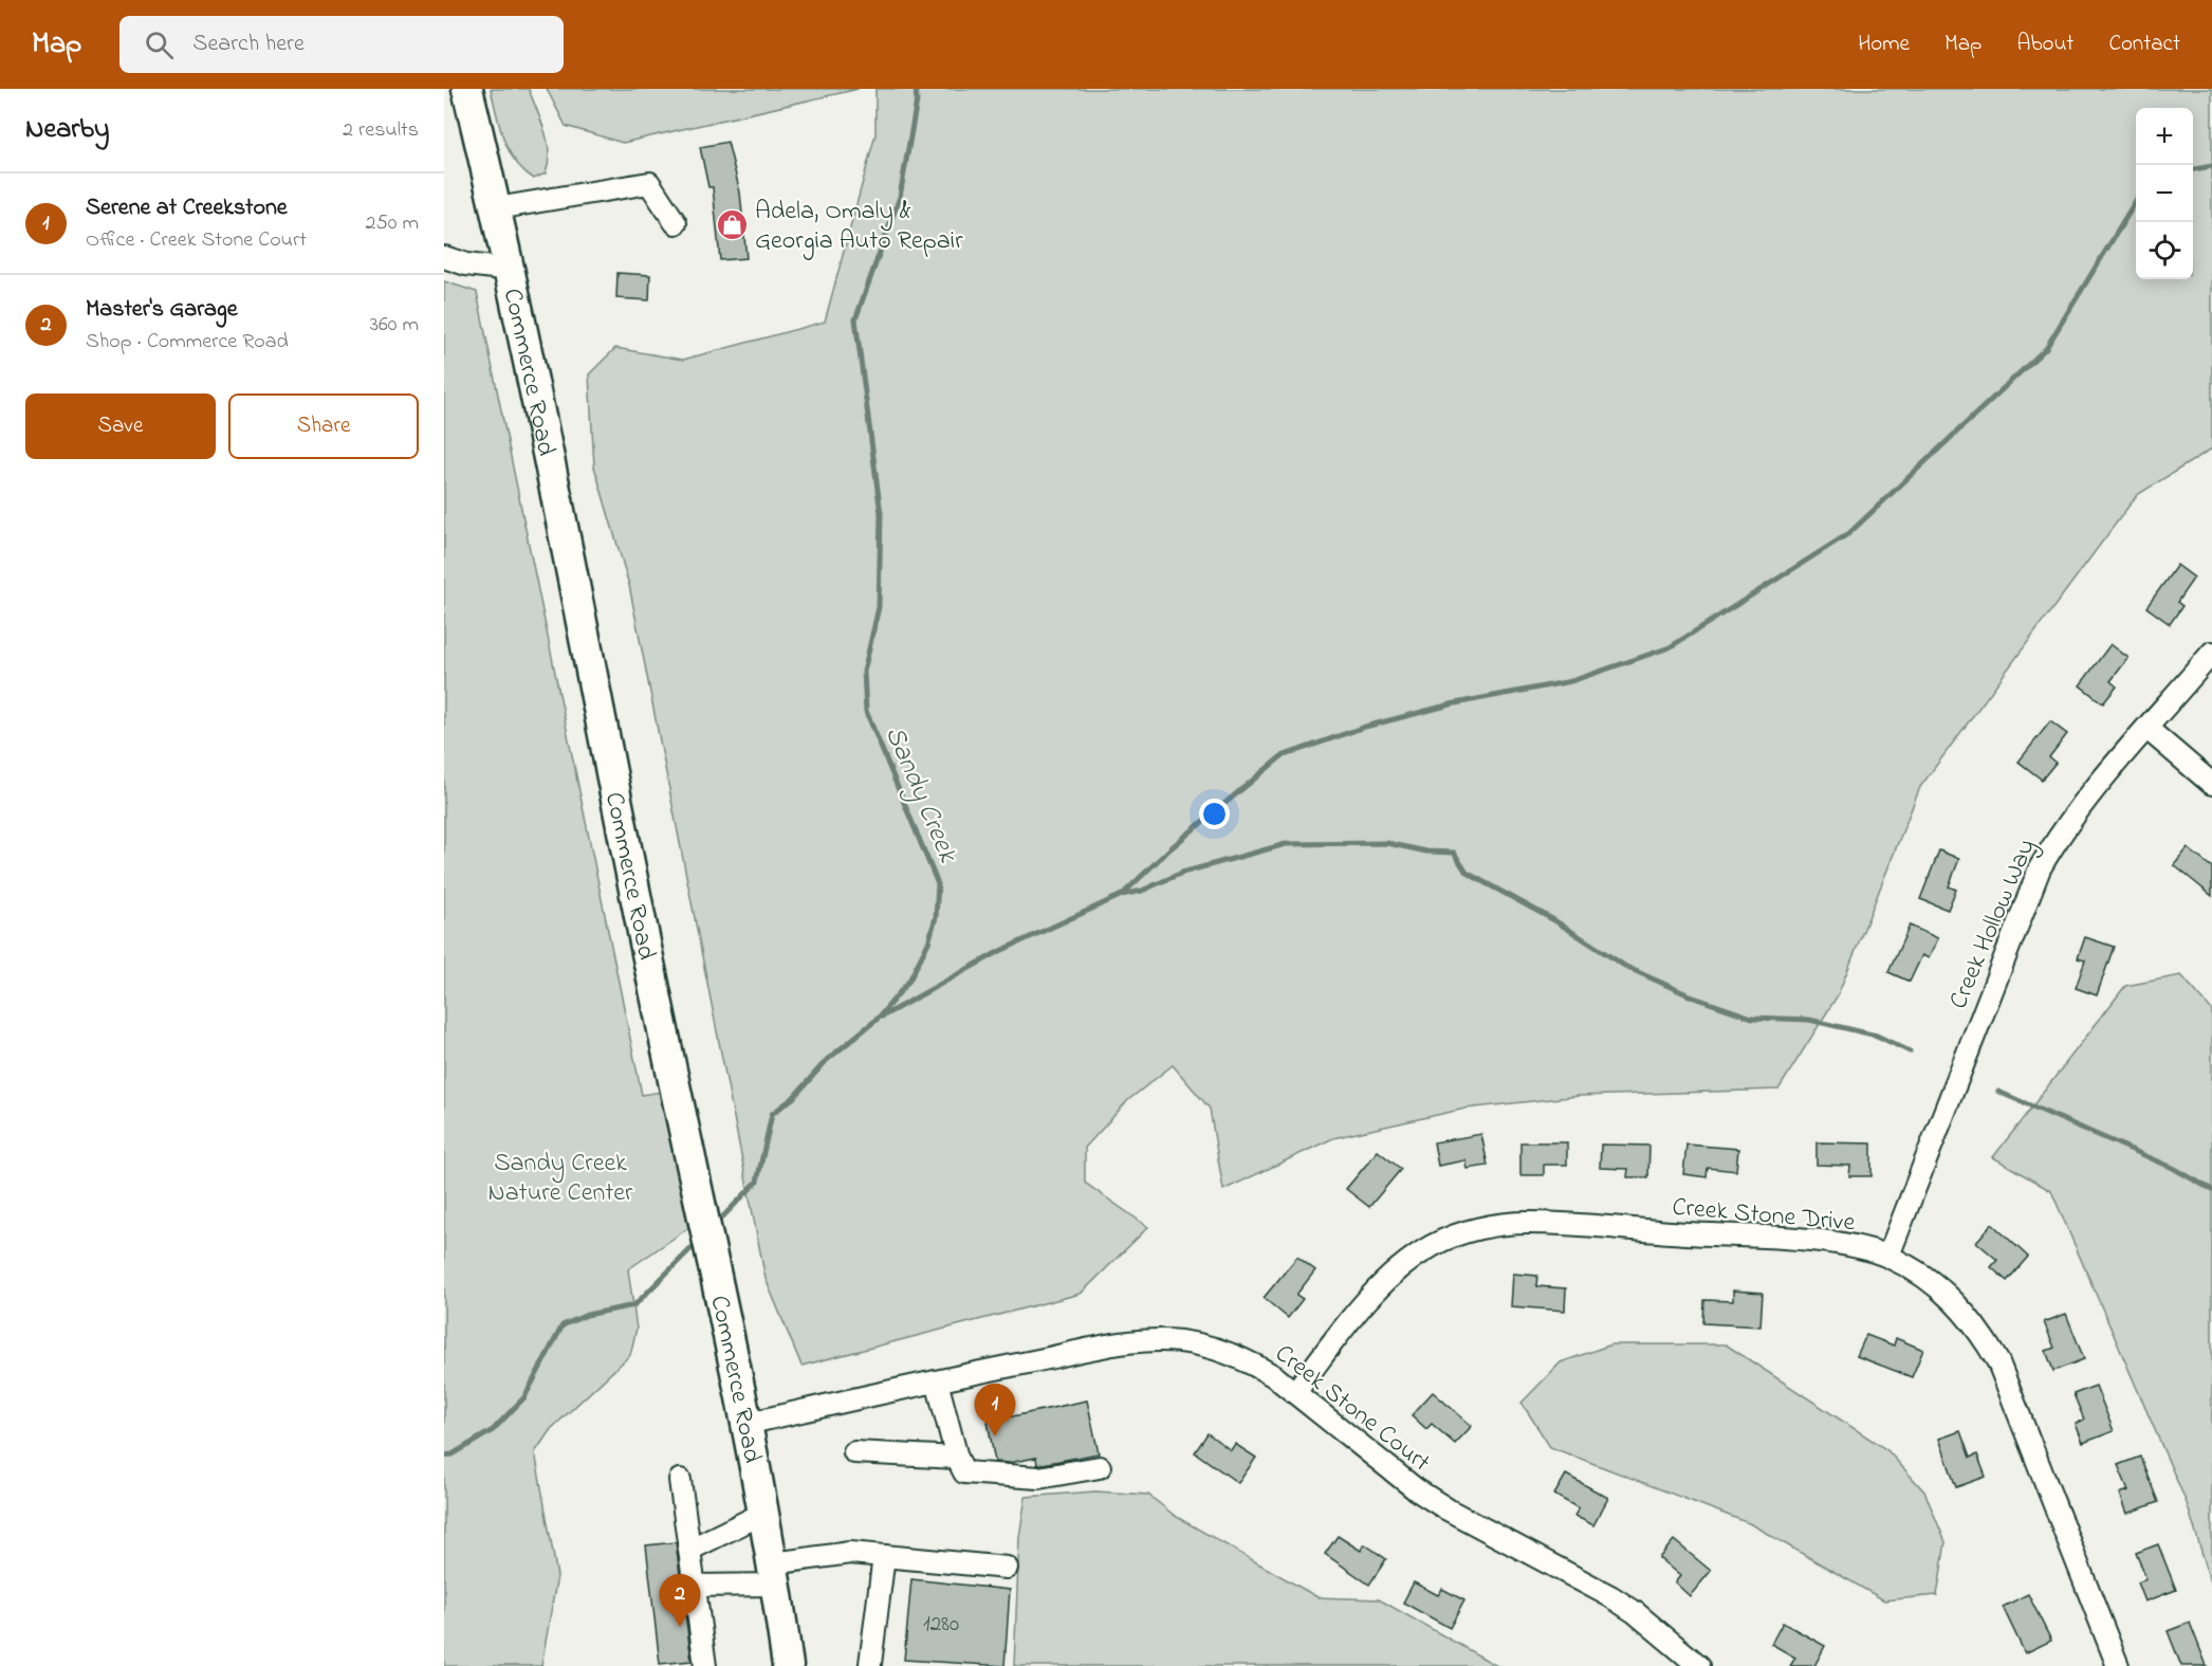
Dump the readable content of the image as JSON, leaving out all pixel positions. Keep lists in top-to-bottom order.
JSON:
{
  "streets": {
    "highway": ["Commerce Road"],
    "street": ["Creek Hollow Way", "Creek Stone Drive", "Creek Stone Court"]
  },
  "crossings": [
    ["Commerce Road", "Creek Stone Court"],
    ["Creek Hollow Way", "Creek Stone Drive"],
    ["Creek Stone Drive", "Creek Stone Court"]
  ],
  "water": ["Sandy Creek"],
  "parks": ["Sandy Creek Nature Center"],
  "places": {
    "shop": ["Adela, Omaly & Georgia Auto Repair"]
  },
  "house_numbers": ["1280"],
  "page": {
    "header": "Map",
    "search": "Search here",
    "nav": [
      "Home",
      "Map",
      "About",
      "Contact"
    ],
    "heading": ["Nearby", "2 results"],
    "map_buttons": ["+", "−"],
    "list": [
      {
        "mark": "1",
        "name": "Serene at Creekstone",
        "note": "Office · Creek Stone Court",
        "value": "250 m"
      },
      {
        "mark": "2",
        "name": "Master's Garage",
        "note": "Shop · Commerce Road",
        "value": "360 m"
      }
    ],
    "buttons": ["Save", "Share"],
    "pins": ["1", "2"]
  }
}
